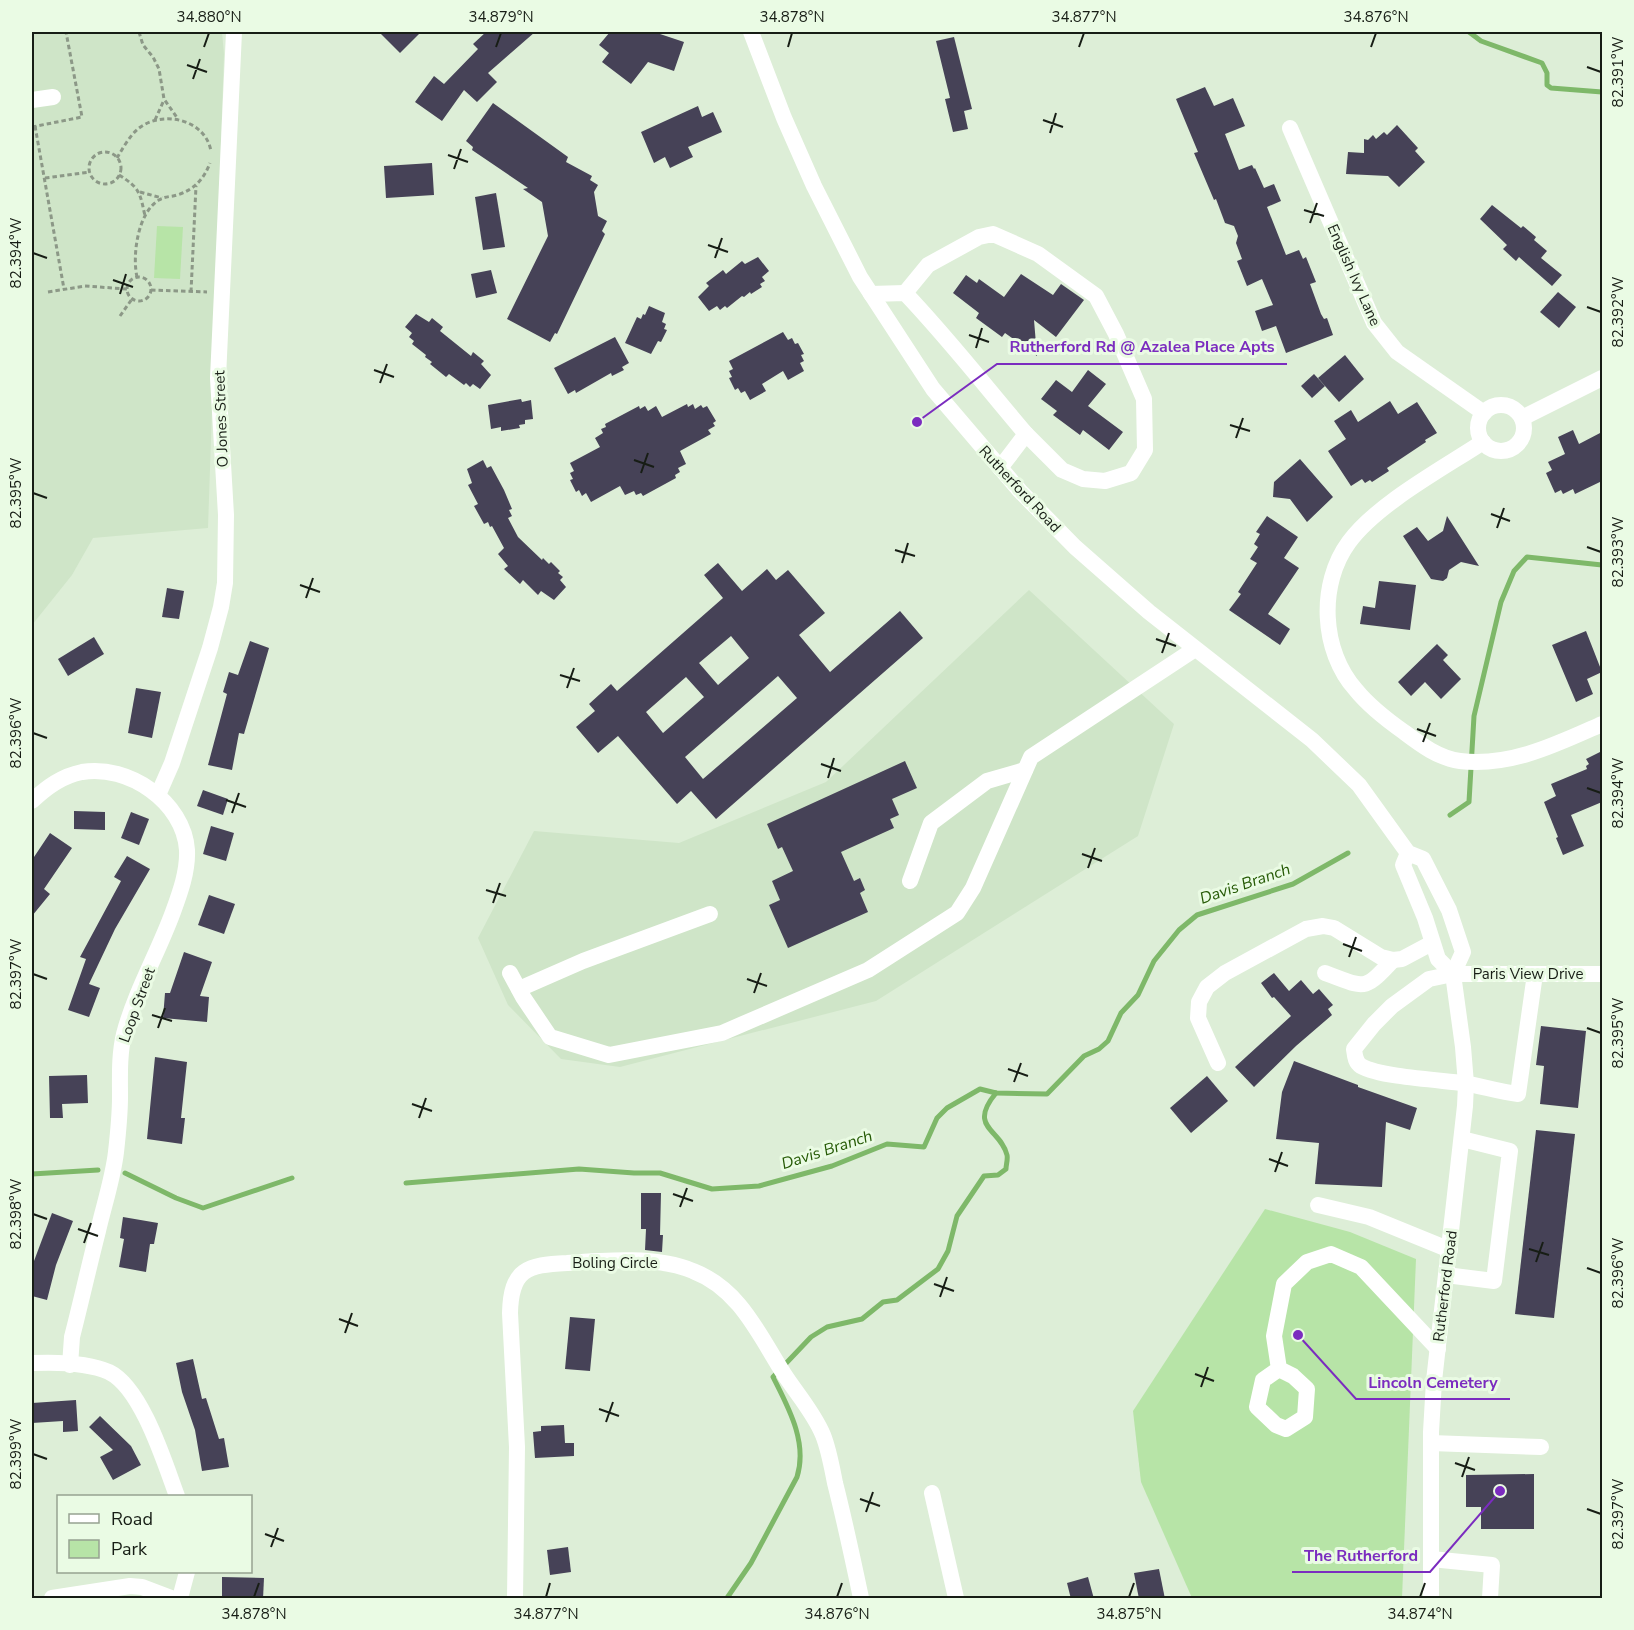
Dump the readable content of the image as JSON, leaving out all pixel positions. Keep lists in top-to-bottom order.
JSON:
{
  "streets": {
    "street": [
      "English Ivy Lane",
      "O Jones Street",
      "Rutherford Road",
      "Paris View Drive",
      "Loop Street",
      "Boling Circle"
    ]
  },
  "crossings": [
    ["O Jones Street", "Loop Street"],
    ["Rutherford Road", "Paris View Drive"]
  ],
  "water": ["Davis Branch"],
  "places": ["Rutherford Rd @ Azalea Place Apts", "Lincoln Cemetery", "The Rutherford"],
  "legend": ["Road", "Park"],
  "coordinates": [
    "34.880°N",
    "34.879°N",
    "34.878°N",
    "34.877°N",
    "34.876°N",
    "82.391°W",
    "82.394°W",
    "82.392°W",
    "82.395°W",
    "82.393°W",
    "82.396°W",
    "82.397°W",
    "82.398°W",
    "82.399°W",
    "34.875°N",
    "34.874°N"
  ]
}
